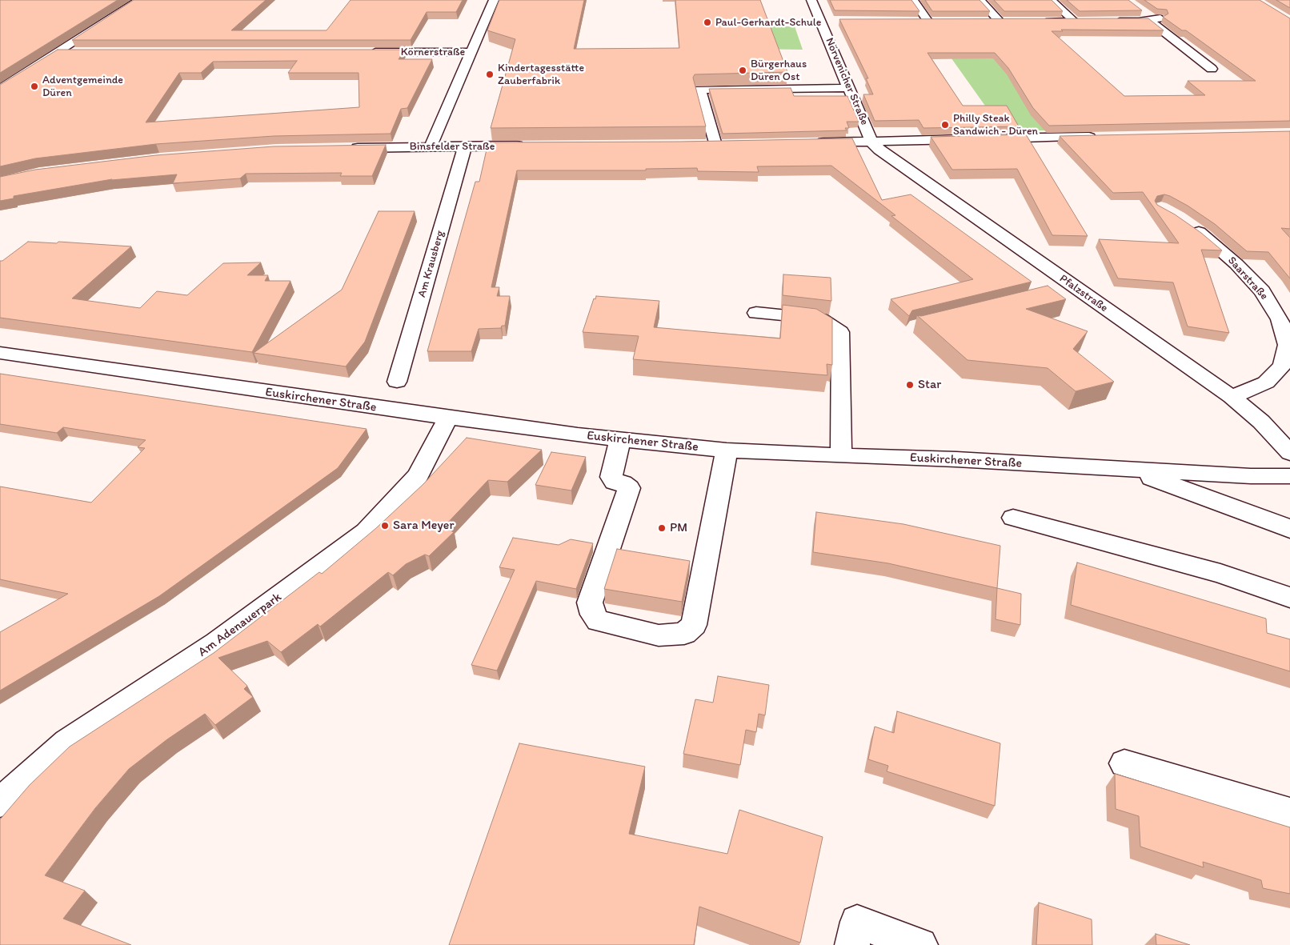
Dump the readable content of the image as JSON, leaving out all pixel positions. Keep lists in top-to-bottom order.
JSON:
{
  "streets": {
    "street": [
      "Körnerstraße",
      "Nörvenicher Straße",
      "Binsfelder Straße",
      "Am Krausberg",
      "Saarstraße",
      "Pfalzstraße",
      "Euskirchener Straße",
      "Am Adenauerpark"
    ]
  },
  "crossings": [
    ["Nörvenicher Straße", "Pfalzstraße"],
    ["Binsfelder Straße", "Am Krausberg"],
    ["Saarstraße", "Pfalzstraße"],
    ["Euskirchener Straße", "Am Adenauerpark"]
  ],
  "places": [
    "Paul-Gerhardt-Schule",
    "Bürgerhaus Düren Ost",
    "Kindertagesstätte Zauberfabrik",
    "Adventgemeinde Düren",
    "Philly Steak Sandwich - Düren",
    "Star",
    "Sara Meyer",
    "PM"
  ]
}
